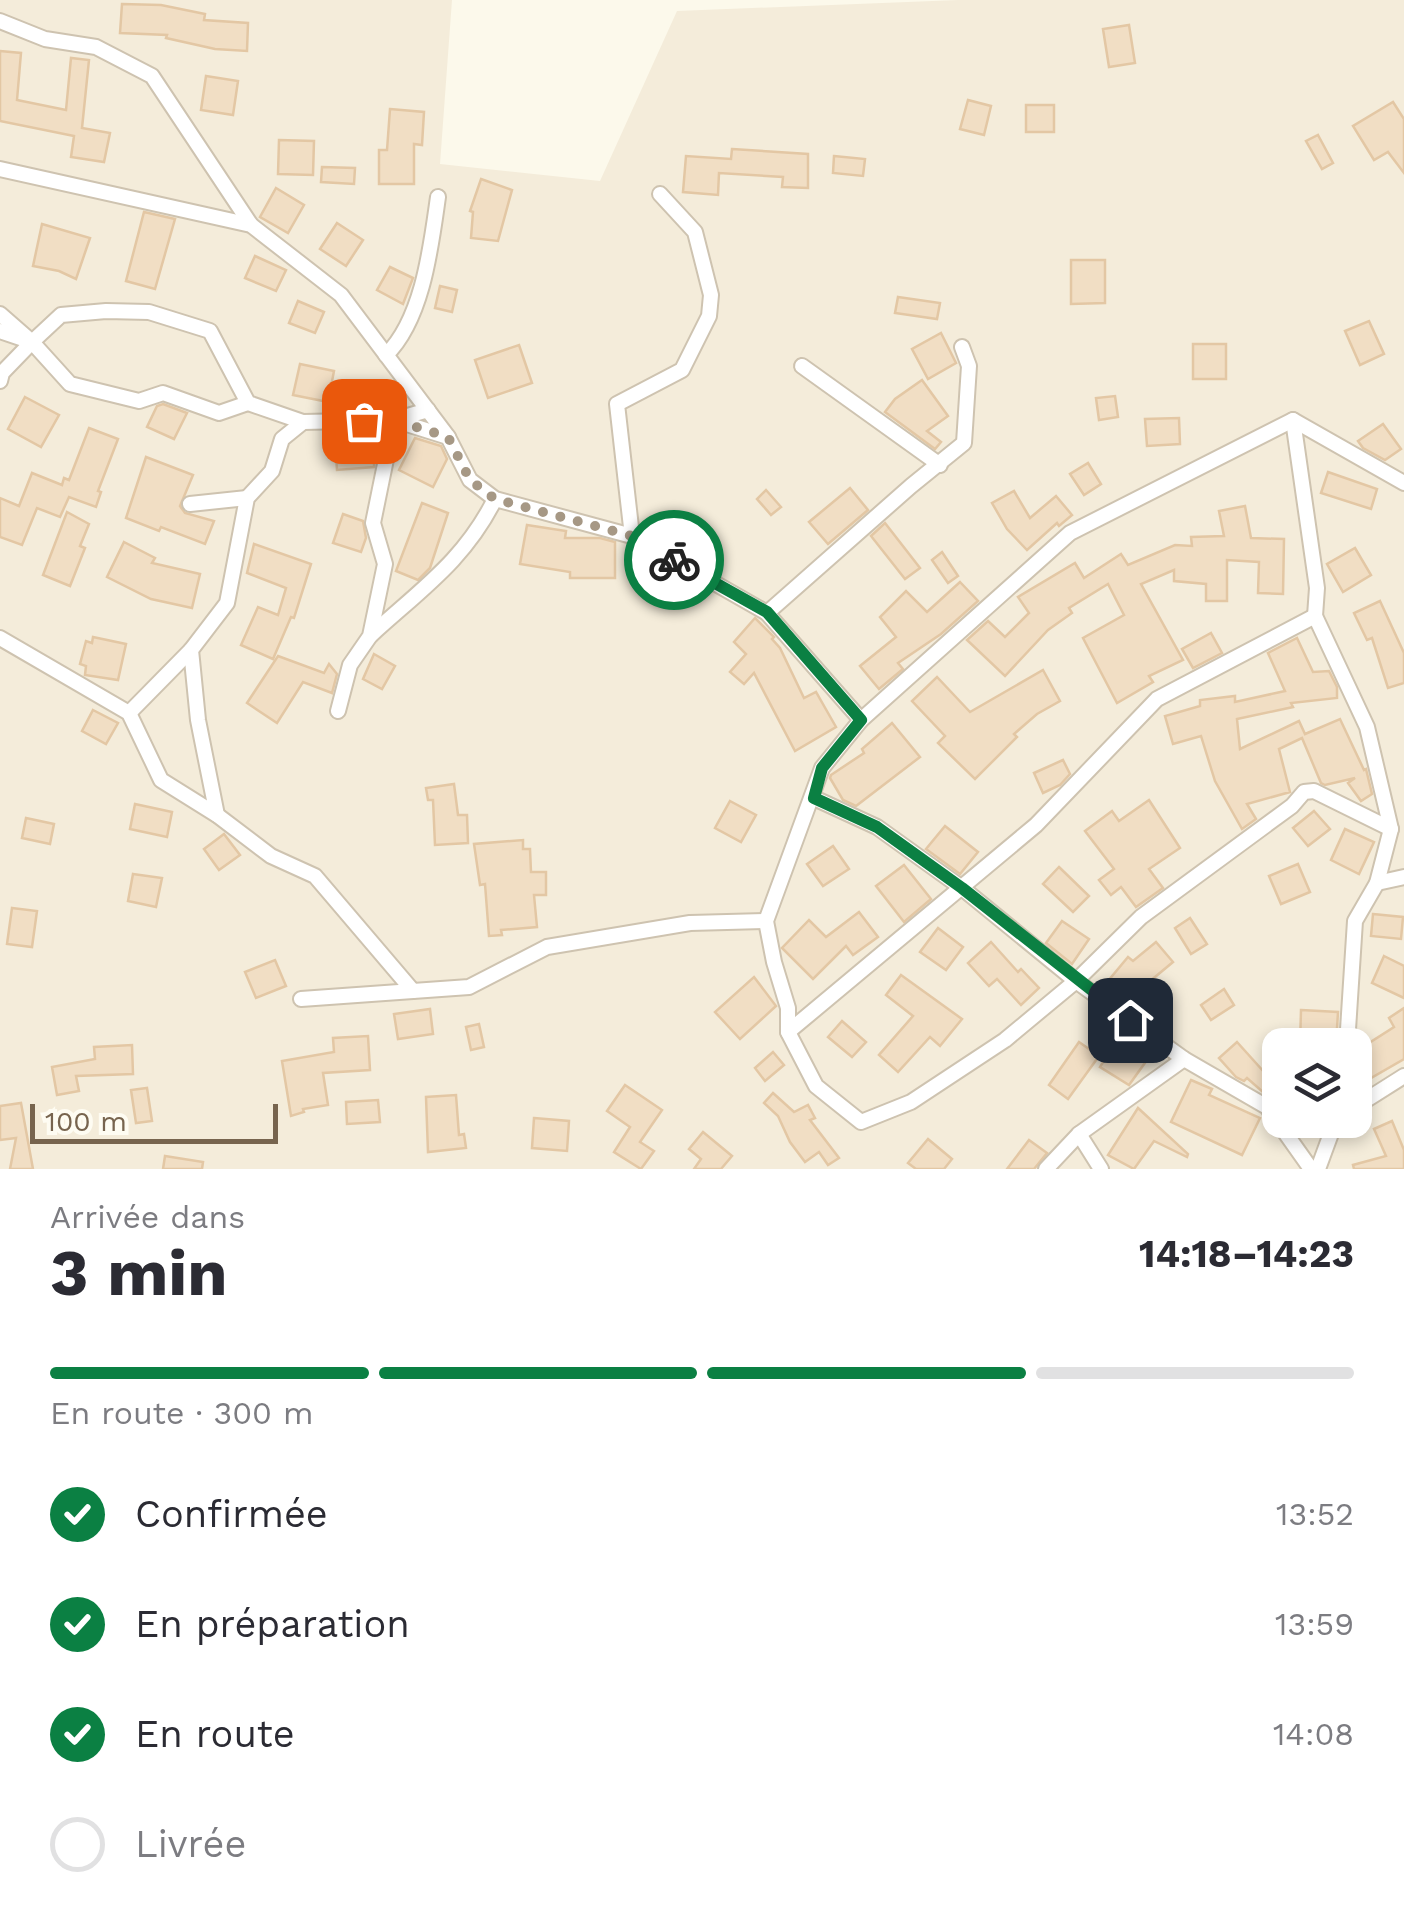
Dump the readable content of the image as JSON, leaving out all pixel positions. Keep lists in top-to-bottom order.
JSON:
{
  "scale_bar": "100 m",
  "page": {
    "scale": "100 m",
    "heading": ["3 min", "Arrivée dans", "14:18–14:23"],
    "bar": "En route · 300 m",
    "list": [
      ["Confirmée", "13:52"],
      ["En préparation", "13:59"],
      ["En route", "14:08"],
      "Livrée"
    ]
  }
}
